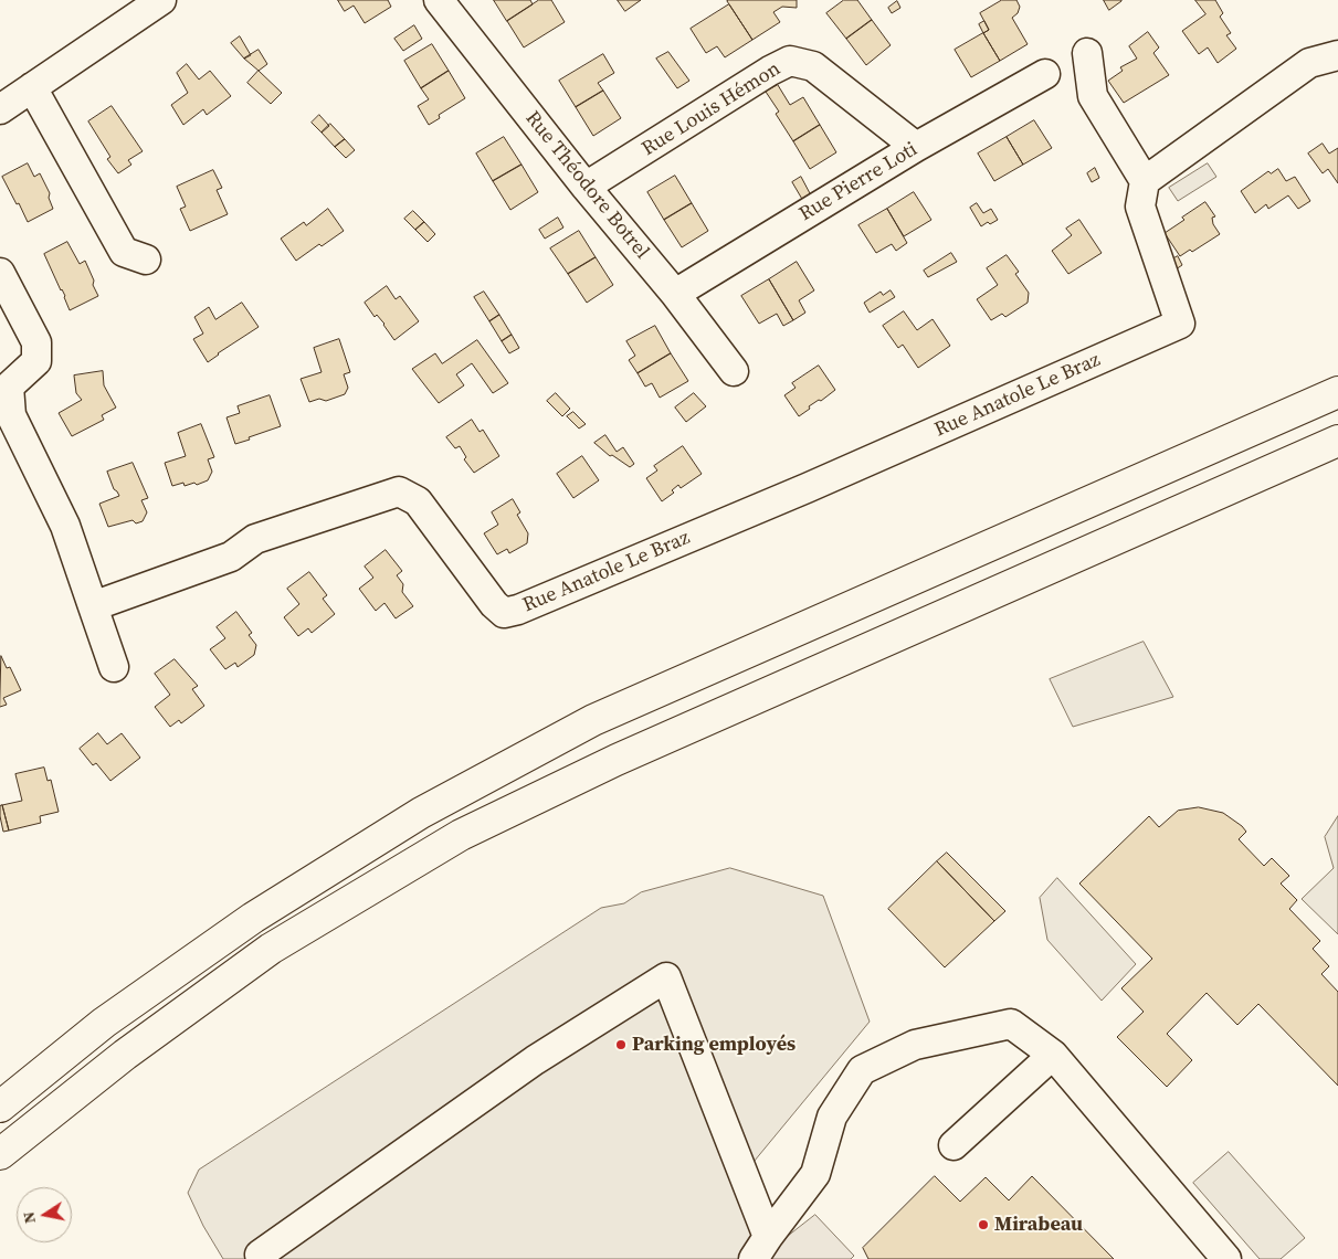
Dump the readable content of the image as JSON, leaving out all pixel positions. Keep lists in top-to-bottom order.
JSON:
{
  "streets": {
    "street": [
      "Rue Louis Hémon",
      "Rue Pierre Loti",
      "Rue Théodore Botrel",
      "Rue Anatole Le Braz"
    ]
  },
  "crossings": [
    ["Rue Louis Hémon", "Rue Pierre Loti"],
    ["Rue Louis Hémon", "Rue Théodore Botrel"],
    ["Rue Pierre Loti", "Rue Théodore Botrel"]
  ],
  "places": ["Parking employés", "Mirabeau"],
  "north": "left"
}
